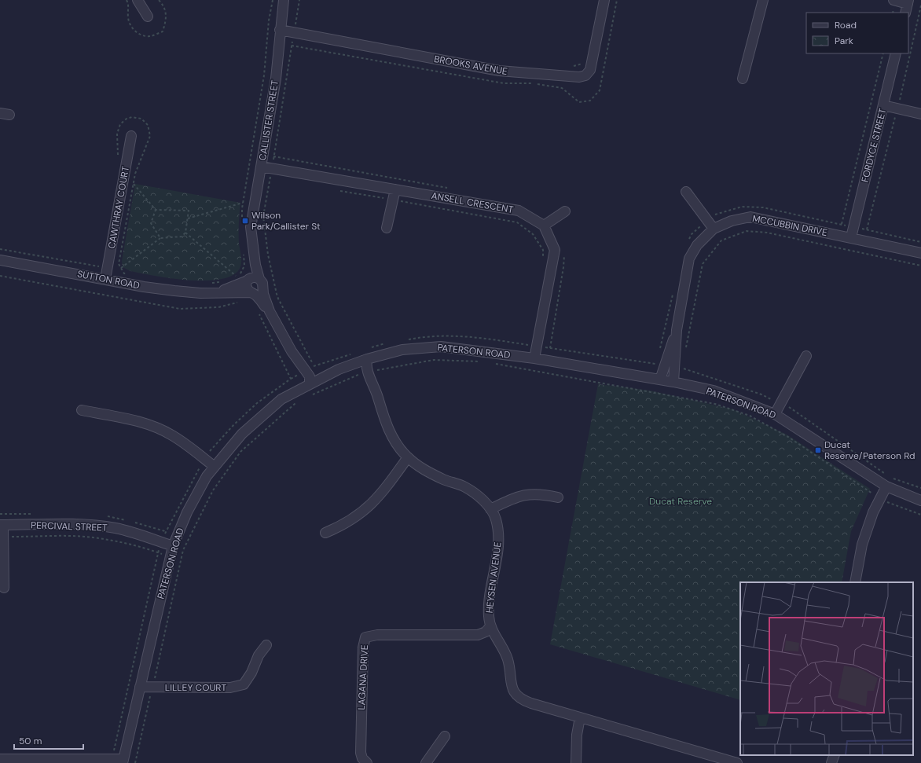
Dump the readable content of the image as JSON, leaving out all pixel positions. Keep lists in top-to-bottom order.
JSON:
{
  "streets": {
    "street": [
      "BROOKS AVENUE",
      "CALLISTER STREET",
      "FORDYCE STREET",
      "ANSELL CRESCENT",
      "CAWTHRAY COURT",
      "MCCUBBIN DRIVE",
      "SUTTON ROAD",
      "PATERSON ROAD",
      "PERCIVAL STREET",
      "HEYSEN AVENUE",
      "LAGANA DRIVE",
      "LILLEY COURT"
    ]
  },
  "crossings": [
    ["BROOKS AVENUE", "CALLISTER STREET"],
    ["CALLISTER STREET", "ANSELL CRESCENT"],
    ["CALLISTER STREET", "SUTTON ROAD"],
    ["CALLISTER STREET", "PATERSON ROAD"],
    ["FORDYCE STREET", "MCCUBBIN DRIVE"],
    ["CAWTHRAY COURT", "SUTTON ROAD"],
    ["MCCUBBIN DRIVE", "PATERSON ROAD"],
    ["PATERSON ROAD", "PERCIVAL STREET"],
    ["PATERSON ROAD", "HEYSEN AVENUE"],
    ["PATERSON ROAD", "LILLEY COURT"],
    ["HEYSEN AVENUE", "LAGANA DRIVE"]
  ],
  "parks": ["Ducat Reserve"],
  "places": {
    "transit": ["Wilson Park/Callister St", "Ducat Reserve/Paterson Rd"]
  },
  "legend": ["Road", "Park"],
  "scale_bar": "50 m"
}
